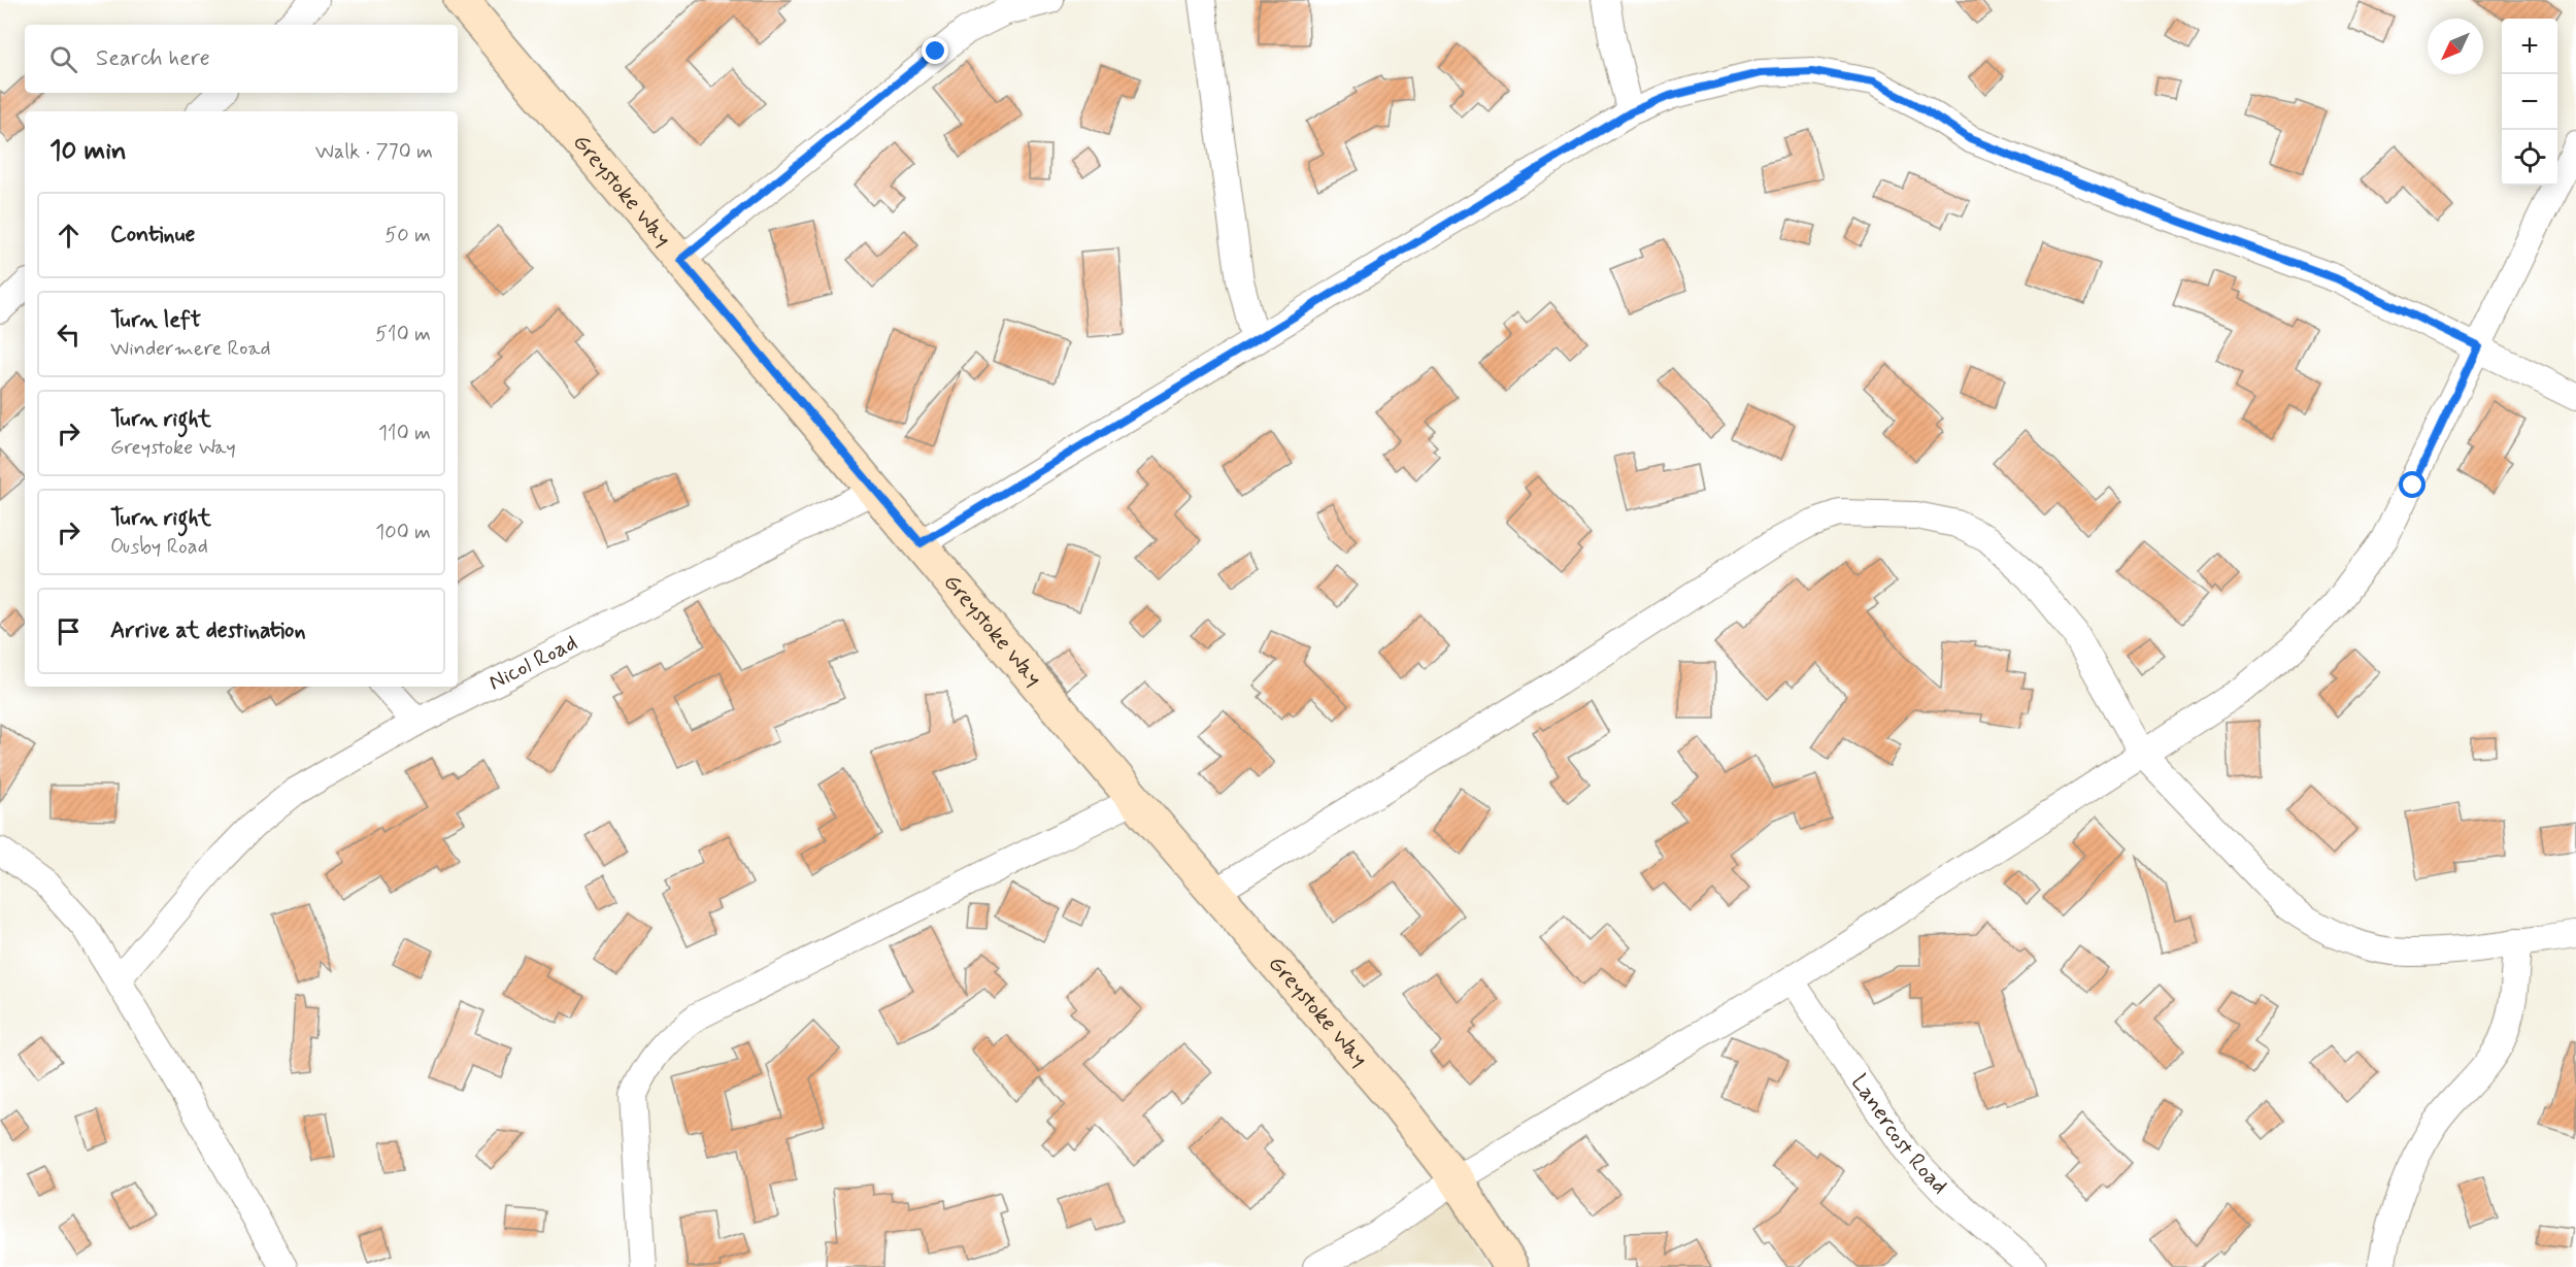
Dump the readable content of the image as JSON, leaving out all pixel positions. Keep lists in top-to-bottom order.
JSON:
{
  "streets": {
    "street": ["Greystoke Way", "Nicol Road", "Lanercost Road"]
  },
  "crossings": [
    ["Greystoke Way", "Nicol Road"]
  ],
  "north": "bottom left",
  "page": {
    "map_buttons": ["+", "−"],
    "search": "Search here",
    "heading": ["10 min", "Walk · 770 m"],
    "list": [
      ["Continue", "50 m"],
      ["Turn left", "Windermere Road", "510 m"],
      ["Turn right", "Greystoke Way", "110 m"],
      ["Turn right", "Ousby Road", "100 m"],
      "Arrive at destination"
    ]
  }
}
